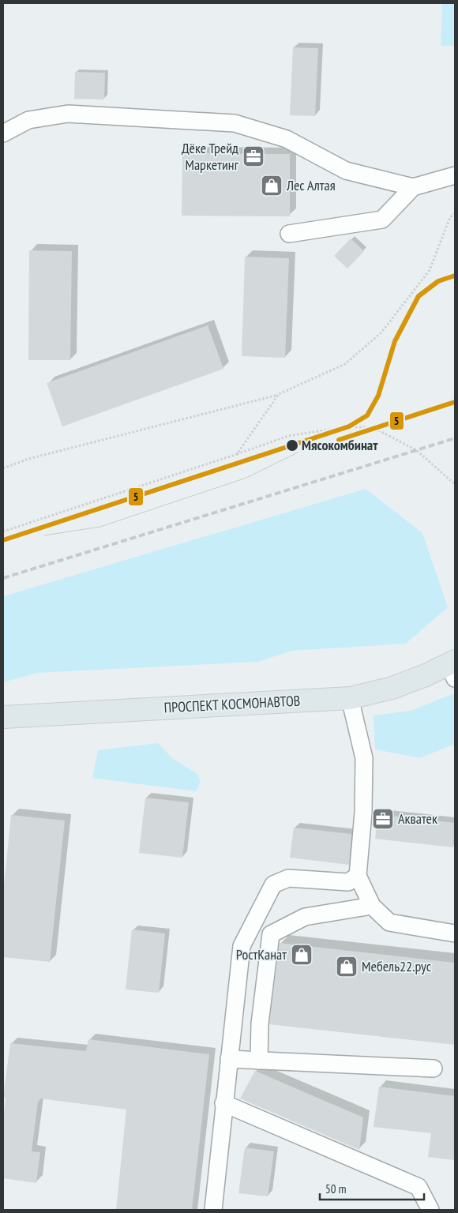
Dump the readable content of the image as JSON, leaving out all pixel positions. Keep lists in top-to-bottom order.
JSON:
{
  "streets": {
    "main road": ["ПРОСПЕКТ КОСМОНАВТОВ"]
  },
  "places": {
    "office": ["Дёке Трейд Маркетинг", "Акватек"],
    "shop": ["Лес Алтая", "РостКанат", "Мебель22.рус"],
    "other": ["Мясокомбинат"]
  },
  "lines": ["transit line 5"],
  "scale_bar": "50 m"
}
